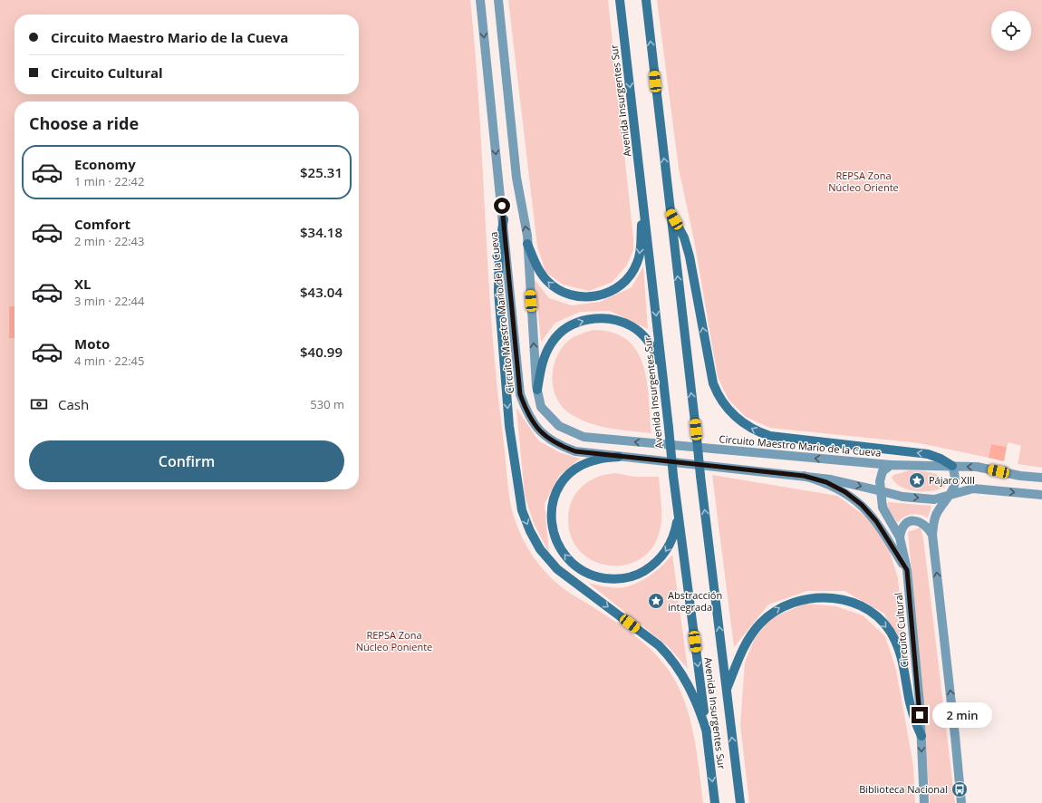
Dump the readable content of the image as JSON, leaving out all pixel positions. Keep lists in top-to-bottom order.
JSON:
{
  "streets": {
    "main road": ["Avenida Insurgentes Sur"],
    "street": ["Circuito Maestro Mario de la Cueva", "Circuito Cultural"]
  },
  "crossings": [
    ["Circuito Maestro Mario de la Cueva", "Circuito Cultural"]
  ],
  "parks": ["REPSA Zona Núcleo Oriente", "REPSA Zona Núcleo Poniente"],
  "places": {
    "place": ["Pájaro XIII", "Abstracción integrada"],
    "bus stop": ["Biblioteca Nacional"]
  },
  "page": {
    "banner": ["Circuito Maestro Mario de la Cueva", "Circuito Cultural"],
    "heading": "Choose a ride",
    "list": [
      {
        "name": "Economy",
        "note": "1 min · 22:42",
        "value": "$25.31"
      },
      {
        "name": "Comfort",
        "note": "2 min · 22:43",
        "value": "$34.18"
      },
      {
        "name": "XL",
        "note": "3 min · 22:44",
        "value": "$43.04"
      },
      {
        "name": "Moto",
        "note": "4 min · 22:45",
        "value": "$40.99"
      }
    ],
    "pay": ["Cash", "530 m"],
    "buttons": "Confirm",
    "bubble": "2 min"
  }
}
